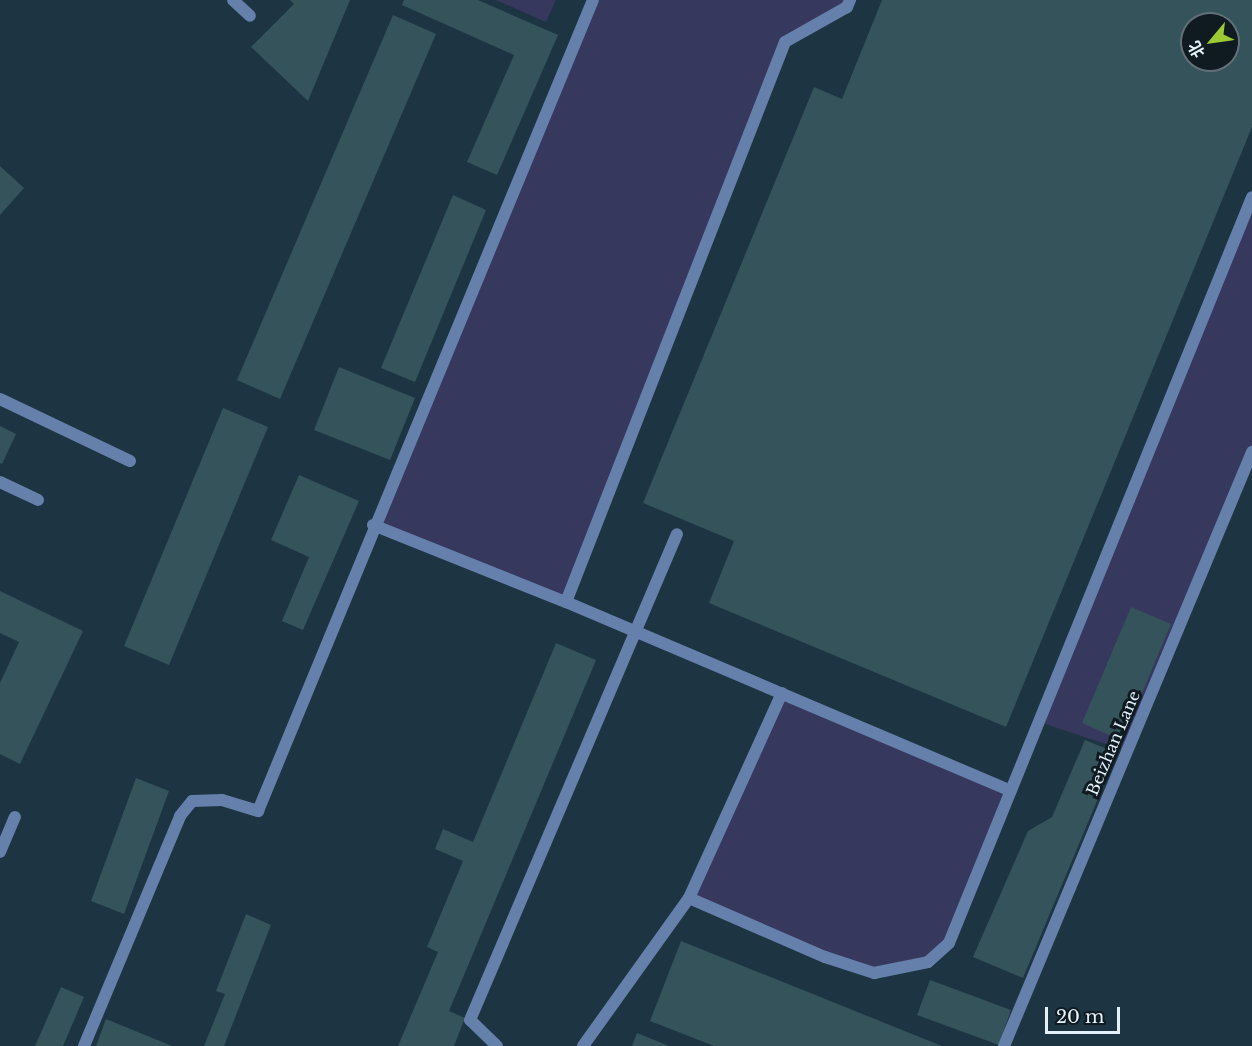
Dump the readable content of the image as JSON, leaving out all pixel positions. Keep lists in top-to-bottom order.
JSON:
{
  "streets": {
    "street": ["Beizhan Lane"]
  },
  "scale_bar": "20 m",
  "north": "bottom left"
}
